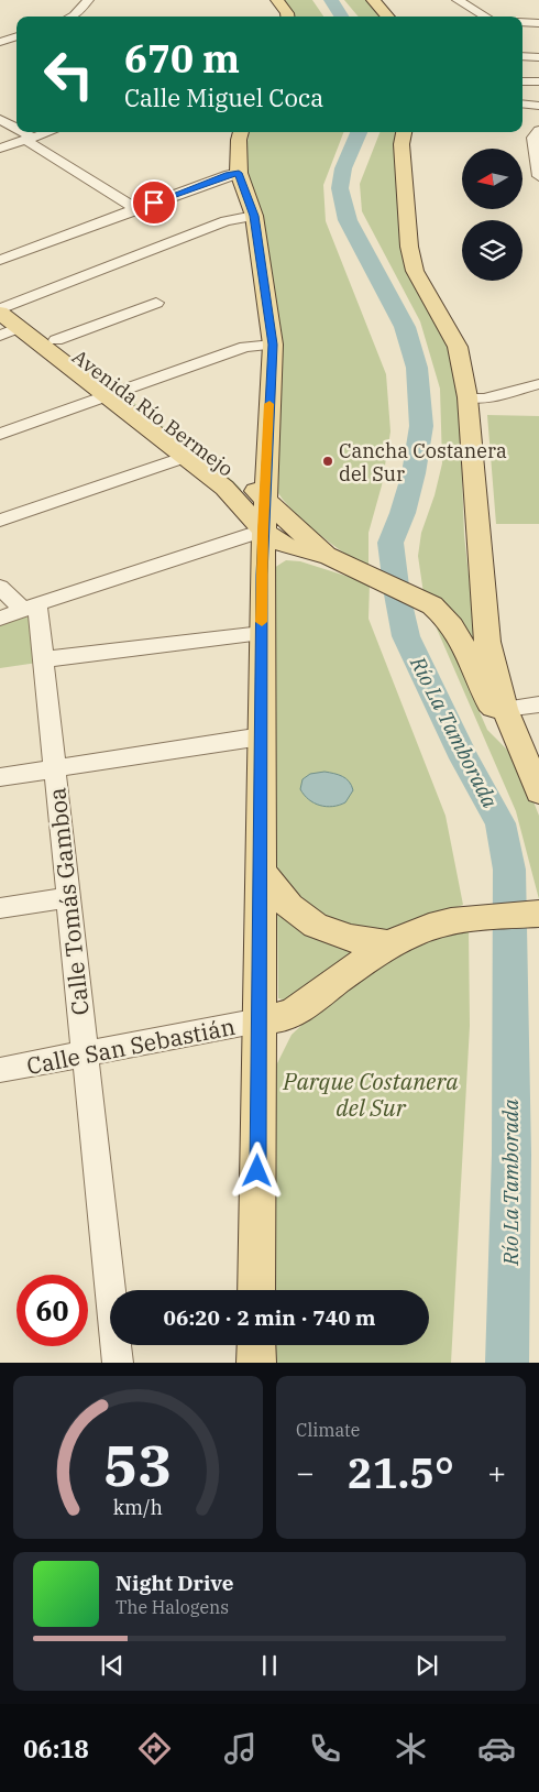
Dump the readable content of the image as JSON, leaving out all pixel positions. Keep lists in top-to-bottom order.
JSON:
{
  "streets": {
    "main road": ["Avenida Río Bermejo", "Calle San Sebastián"],
    "street": ["Calle Tomás Gamboa"]
  },
  "crossings": [
    ["Calle Tomás Gamboa", "Calle San Sebastián"]
  ],
  "water": ["Río La Tamborada"],
  "parks": ["Parque Costanera del Sur"],
  "places": ["Cancha Costanera del Sur"],
  "north": "left",
  "page": {
    "turn": ["670 m", "Calle Miguel Coca"],
    "limit": "60",
    "trip": "06:20 · 2 min · 740 m",
    "tile": "Climate",
    "heat": ["−", "21.5°", "+"],
    "song": ["Night Drive", "The Halogens"],
    "tabs": "06:18",
    "gauge": ["53", "km/h"]
  }
}
